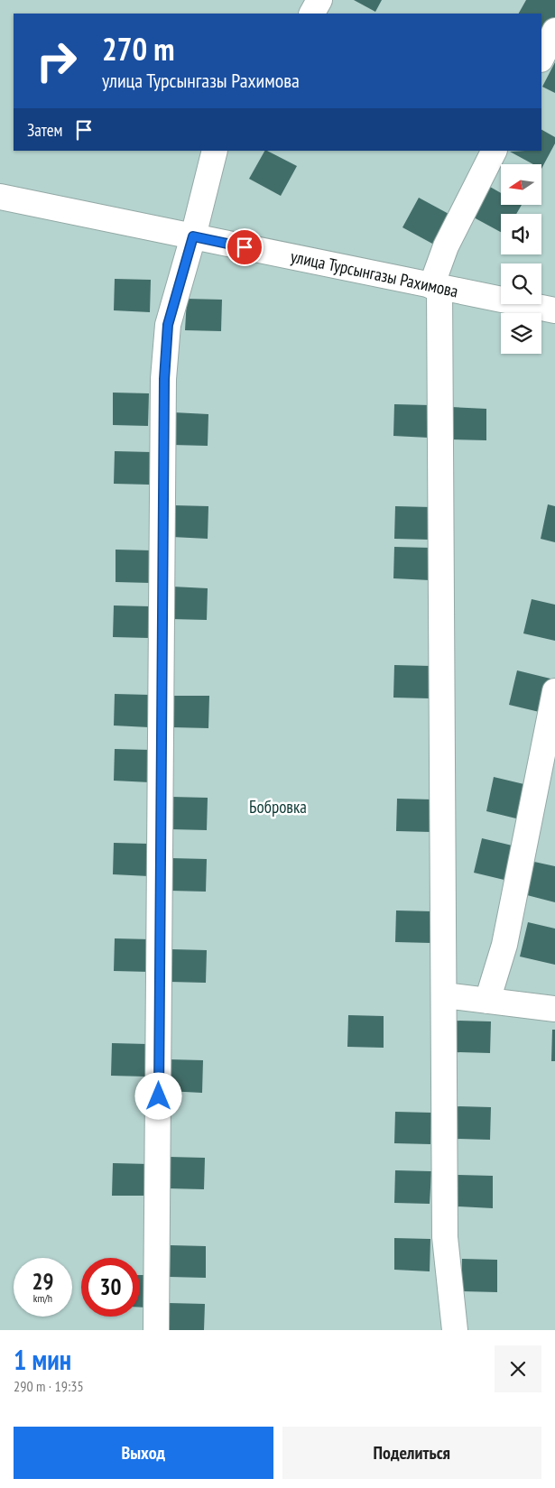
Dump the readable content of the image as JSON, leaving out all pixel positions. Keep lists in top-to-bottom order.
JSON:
{
  "streets": {
    "street": ["улица Турсынгазы Рахимова"]
  },
  "parks": ["Бобровка"],
  "north": "left",
  "page": {
    "turn": ["270 m", "улица Турсынгазы Рахимова"],
    "then": "Затем",
    "speed": "29 km/h",
    "limit": "30",
    "heading": ["1 мин", "290 m · 19:35"],
    "buttons": ["Выход", "Поделиться"]
  }
}
